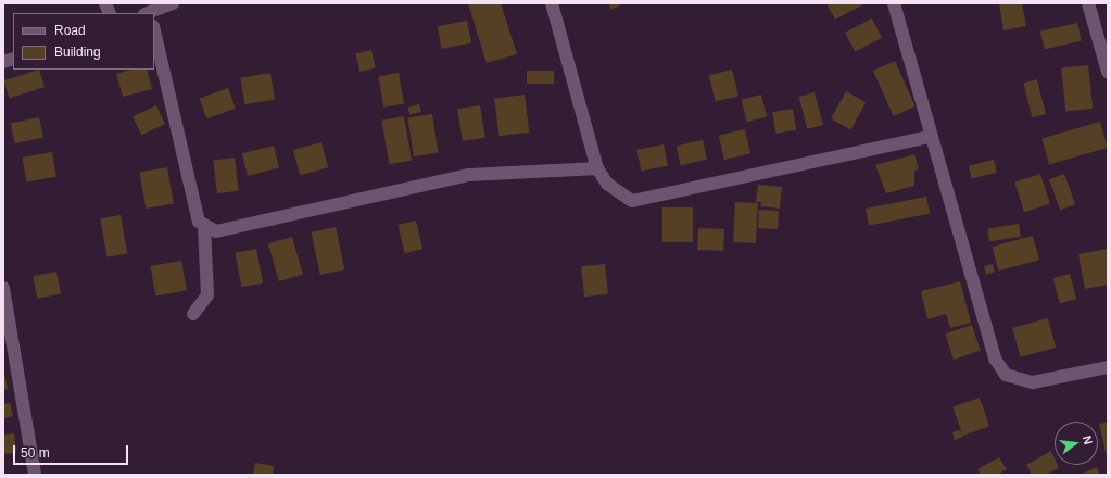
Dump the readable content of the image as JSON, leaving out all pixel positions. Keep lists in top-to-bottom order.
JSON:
{
  "legend": ["Road", "Building"],
  "scale_bar": "50 m",
  "north": "right"
}
